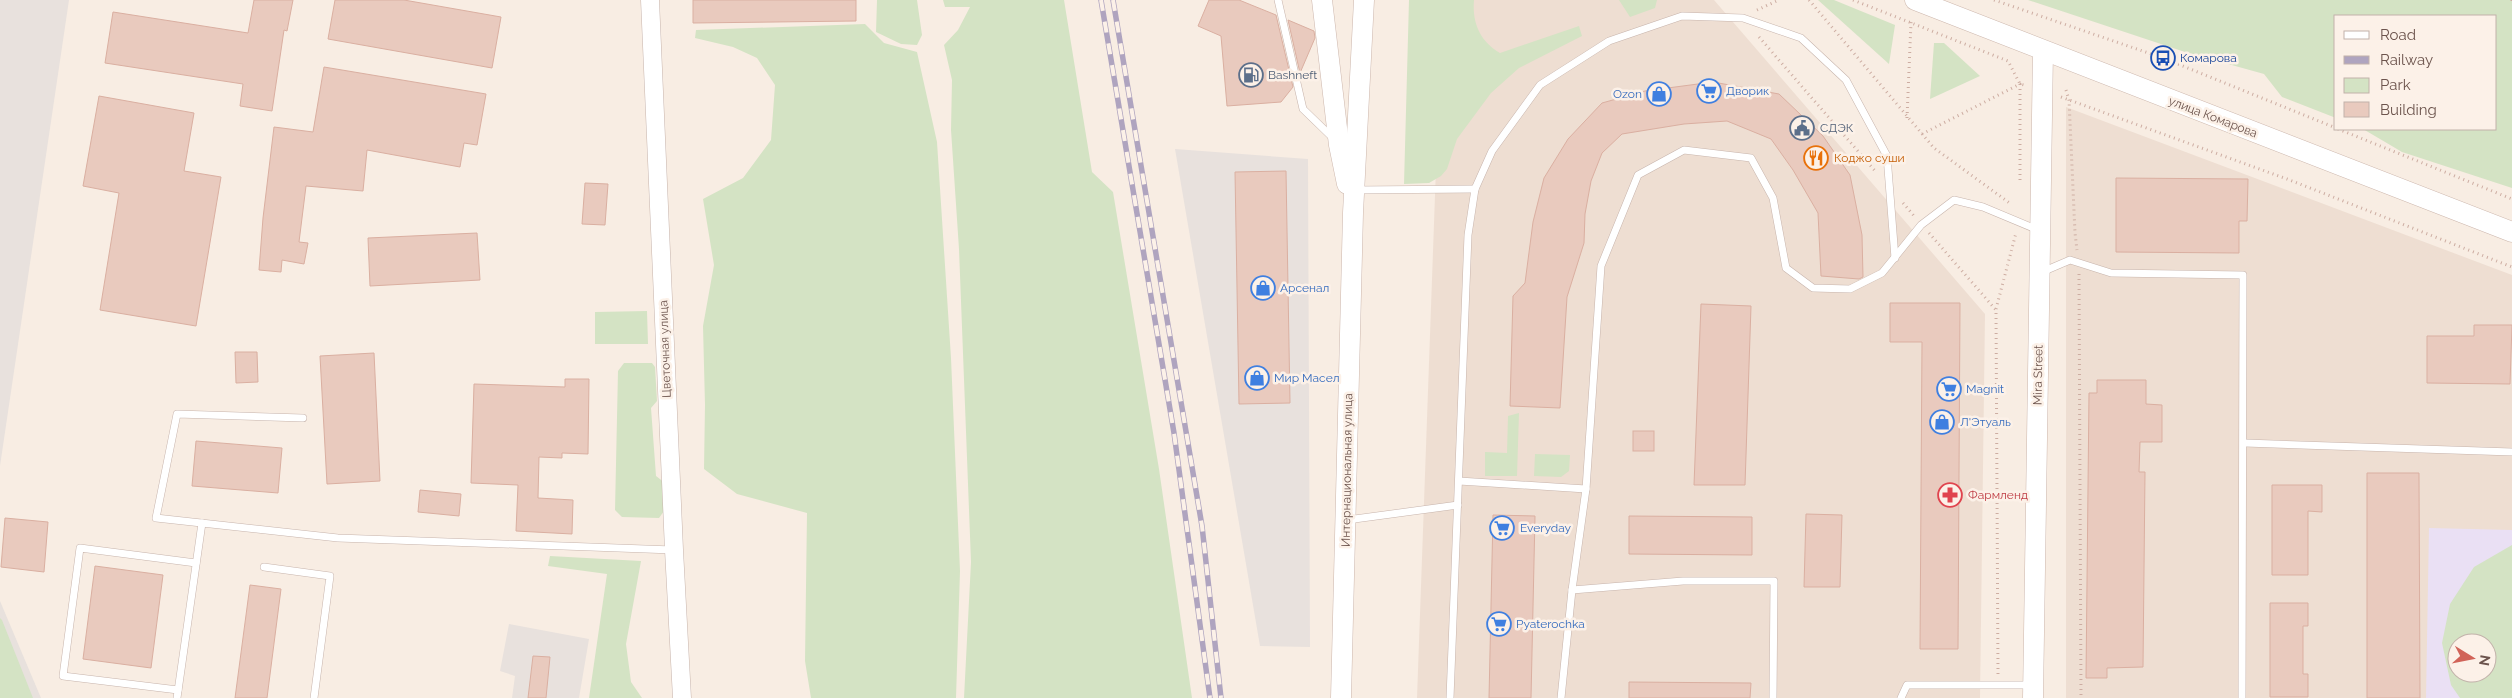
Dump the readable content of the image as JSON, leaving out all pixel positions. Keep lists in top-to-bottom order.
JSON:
{
  "streets": {
    "main road": ["улица Комарова", "Mira Street", "Интернациональная улица"],
    "street": ["Цветочная улица"]
  },
  "crossings": [
    ["улица Комарова", "Mira Street"]
  ],
  "places": {
    "bus stop": ["Комарова"],
    "fuel station": ["Bashneft"],
    "supermarket": [
      "Дворик",
      "Magnit",
      "Everyday",
      "Pyaterochka"
    ],
    "shop": [
      "Ozon",
      "Арсенал",
      "Мир Масел",
      "Л'Этуаль"
    ],
    "public building": ["СДЭК"],
    "restaurant": ["Коджо суши"],
    "pharmacy": ["Фармленд"]
  },
  "legend": [
    "Road",
    "Railway",
    "Park",
    "Building"
  ],
  "north": "right"
}
